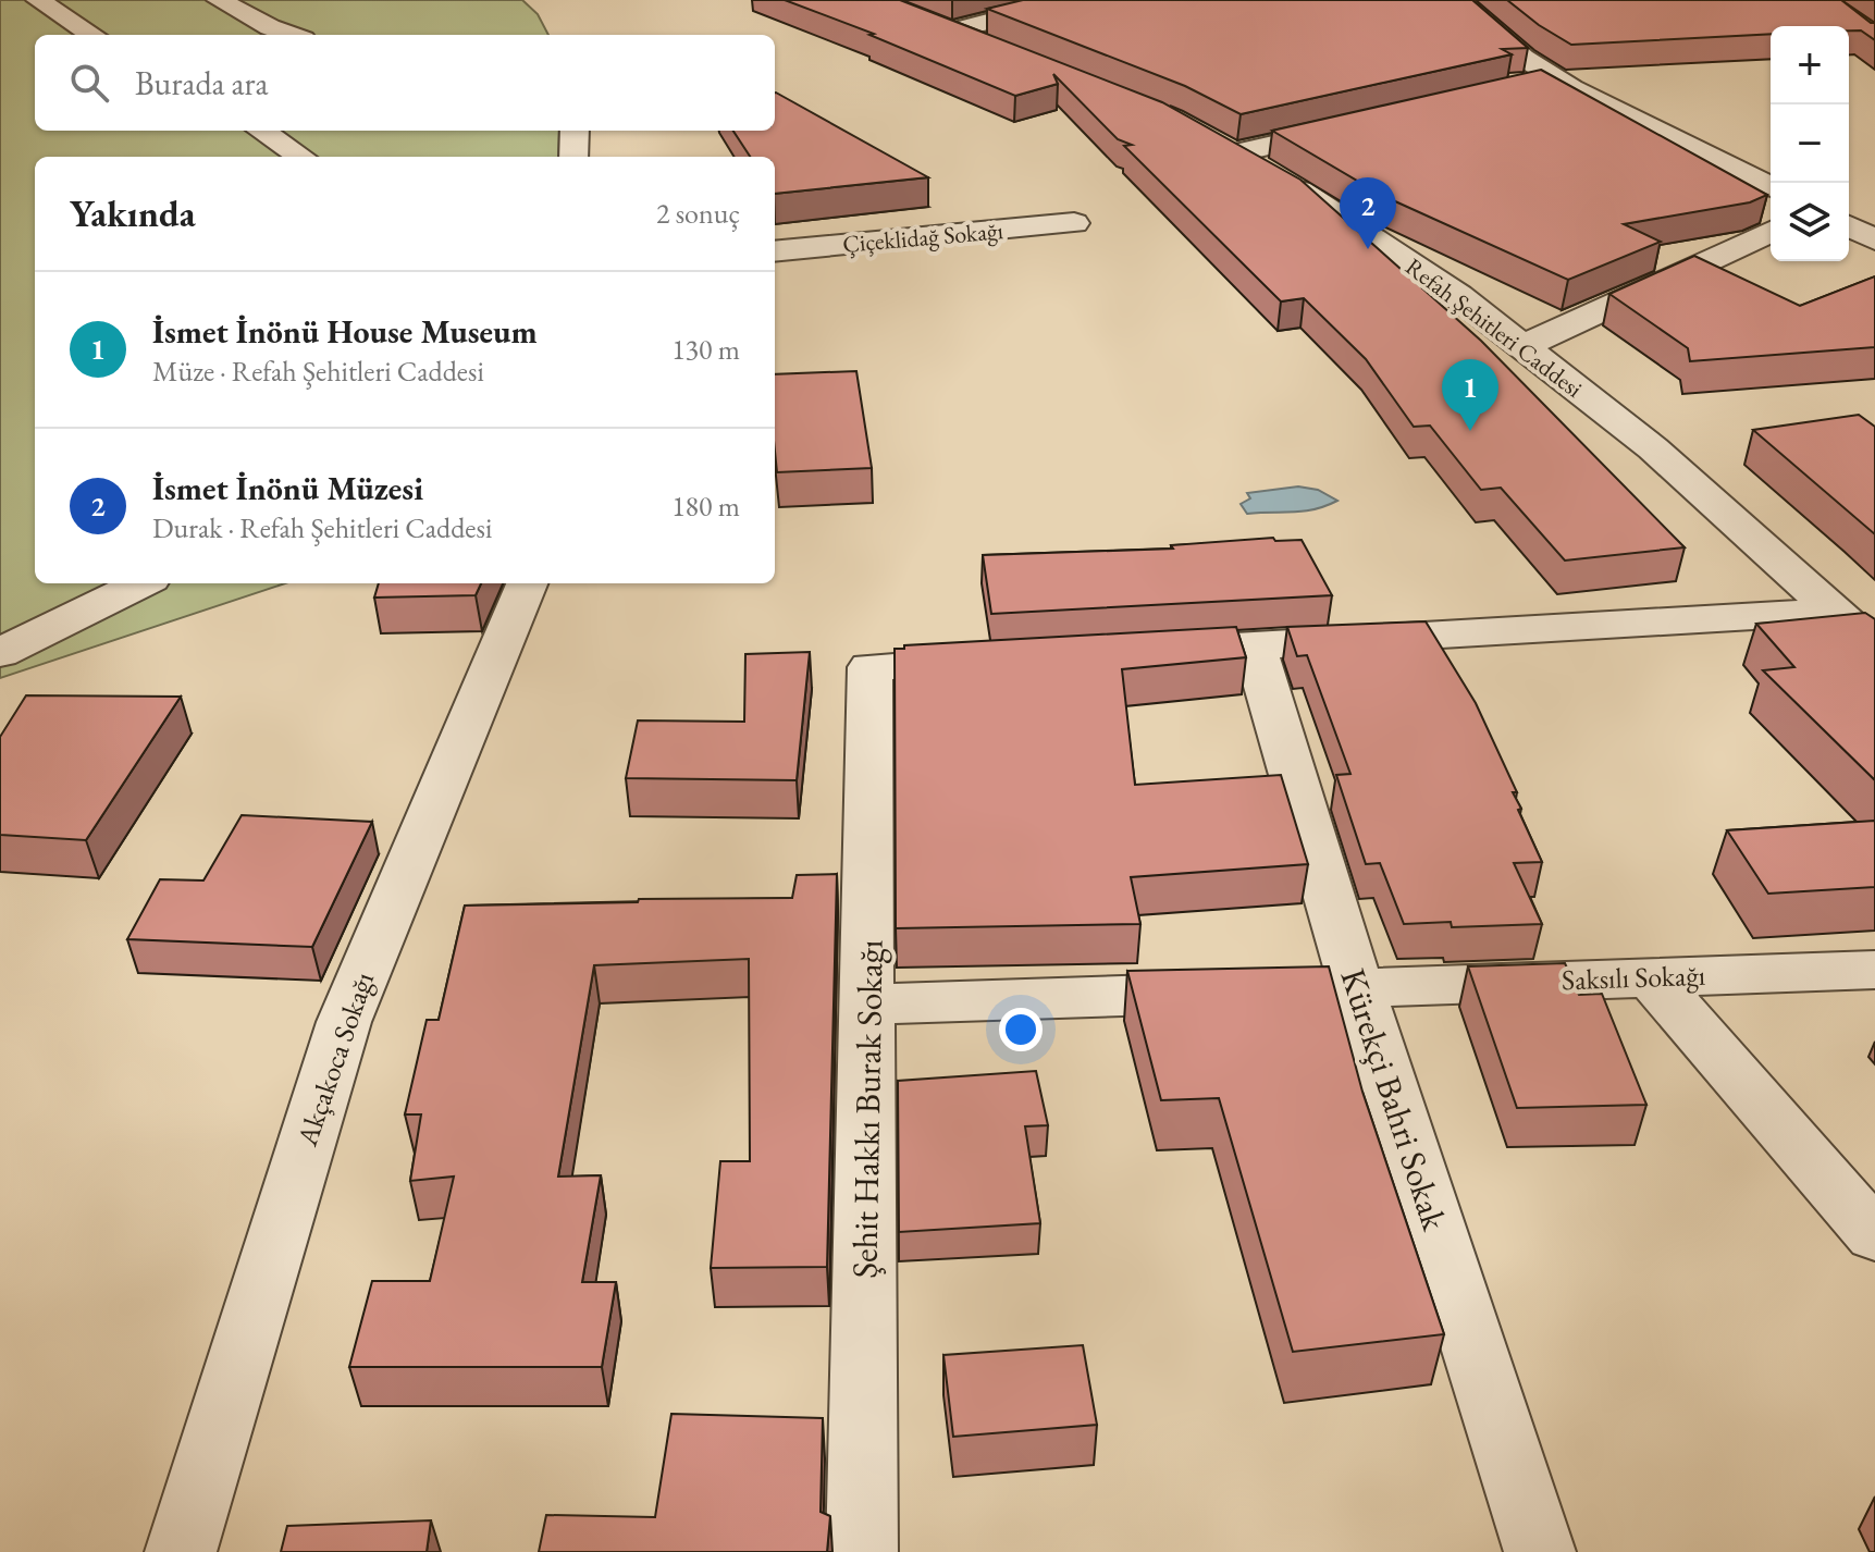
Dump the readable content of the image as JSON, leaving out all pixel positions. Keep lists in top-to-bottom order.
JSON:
{
  "streets": {
    "street": [
      "Çiçeklidağ Sokağı",
      "Refah Şehitleri Caddesi",
      "Saksılı Sokağı",
      "Akçakoca Sokağı",
      "Kürekçi Bahri Sokak",
      "Şehit Hakkı Burak Sokağı"
    ]
  },
  "crossings": [
    ["Saksılı Sokağı", "Kürekçi Bahri Sokak"],
    ["Saksılı Sokağı", "Şehit Hakkı Burak Sokağı"]
  ],
  "page": {
    "map_buttons": ["+", "−"],
    "search": "Burada ara",
    "heading": ["Yakında", "2 sonuç"],
    "pins": ["2", "1"],
    "list": [
      {
        "mark": "1",
        "name": "İsmet İnönü House Museum",
        "note": "Müze · Refah Şehitleri Caddesi",
        "value": "130 m"
      },
      {
        "mark": "2",
        "name": "İsmet İnönü Müzesi",
        "note": "Durak · Refah Şehitleri Caddesi",
        "value": "180 m"
      }
    ]
  }
}
